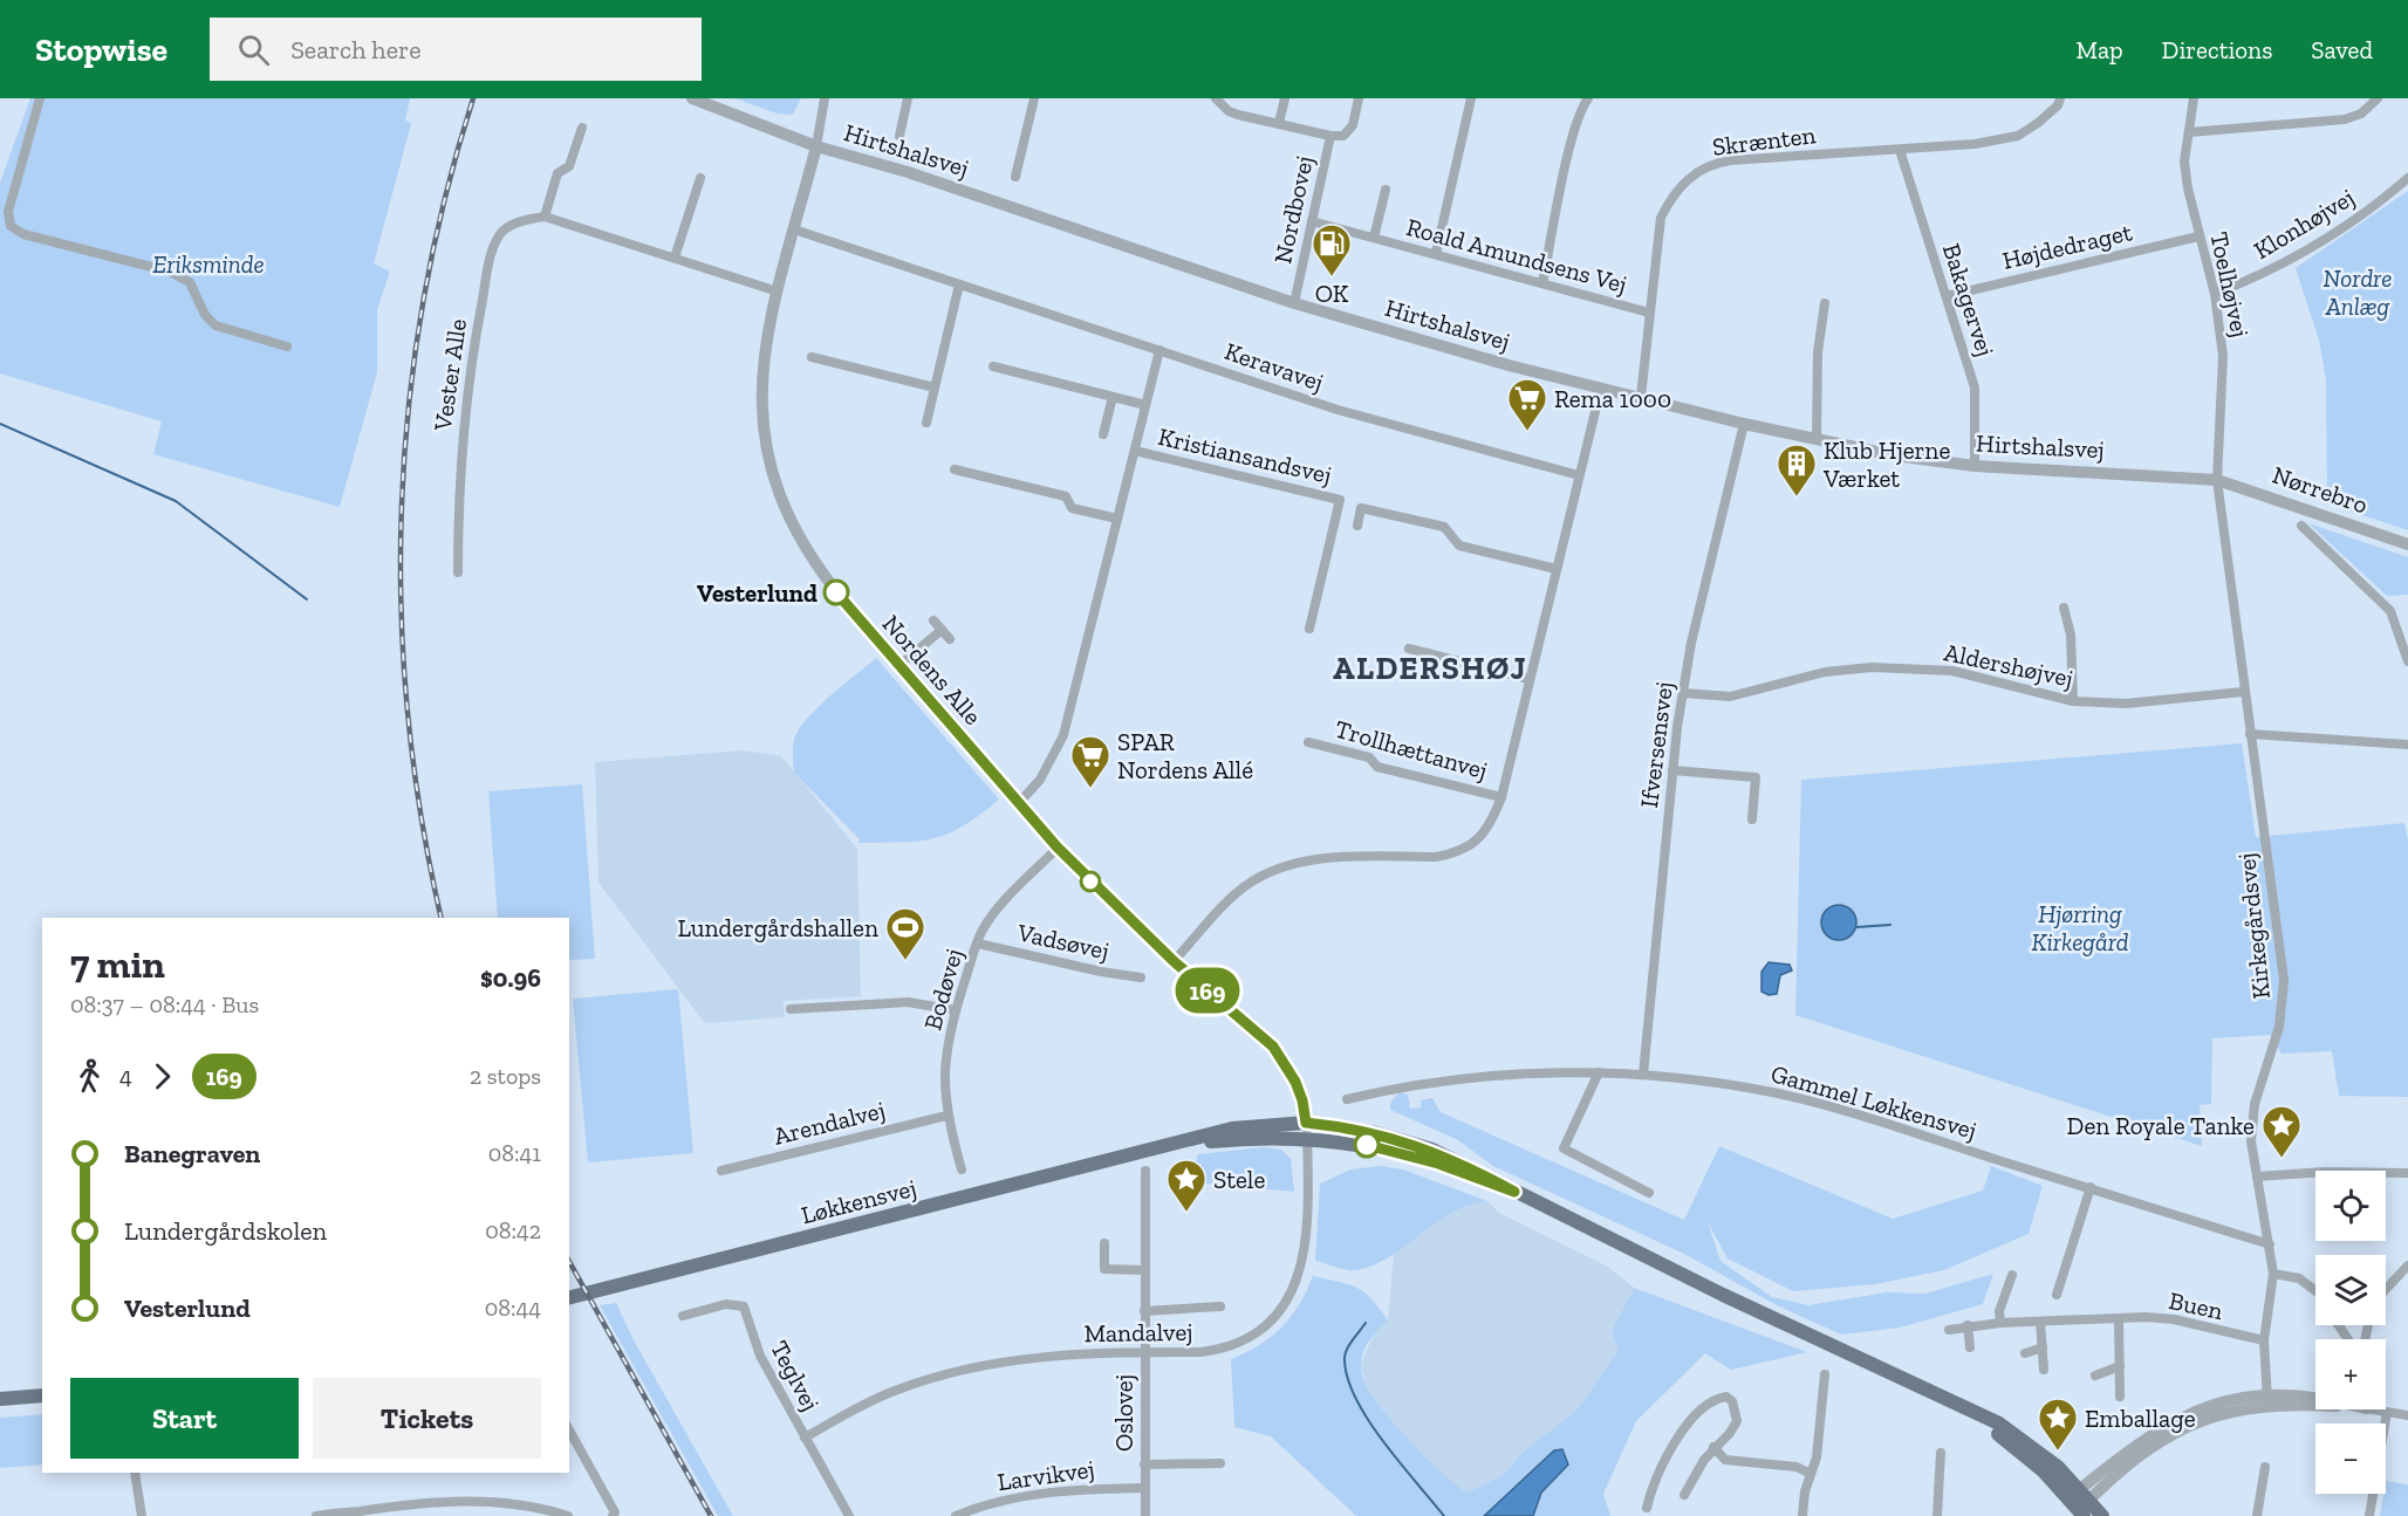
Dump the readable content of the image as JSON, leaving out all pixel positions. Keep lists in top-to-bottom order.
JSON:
{
  "streets": {
    "main road": ["Løkkensvej"],
    "street": [
      "Skrænten",
      "Hirtshalsvej",
      "Nordbovej",
      "Klonhøjvej",
      "Højdedraget",
      "Roald Amundsens Vej",
      "Toelhøjvej",
      "Bakagervej",
      "Keravavej",
      "Vester Alle",
      "Kristiansandsvej",
      "Nørrebro",
      "Aldershøjvej",
      "Nordens Alle",
      "Ifversensvej",
      "Trollhættanvej",
      "Kirkegårdsvej",
      "Vadsøvej",
      "Bodøvej",
      "Gammel Løkkensvej",
      "Arendalvej",
      "Buen",
      "Mandalvej",
      "Teglvej",
      "Oslovej",
      "Larvikvej"
    ]
  },
  "crossings": [
    ["Skrænten", "Hirtshalsvej"],
    ["Skrænten", "Roald Amundsens Vej"],
    ["Skrænten", "Bakagervej"],
    ["Hirtshalsvej", "Nordbovej"],
    ["Hirtshalsvej", "Toelhøjvej"],
    ["Hirtshalsvej", "Bakagervej"],
    ["Hirtshalsvej", "Nørrebro"],
    ["Hirtshalsvej", "Nordens Alle"],
    ["Hirtshalsvej", "Ifversensvej"],
    ["Hirtshalsvej", "Trollhættanvej"],
    ["Hirtshalsvej", "Kirkegårdsvej"],
    ["Nordbovej", "Roald Amundsens Vej"],
    ["Klonhøjvej", "Toelhøjvej"],
    ["Højdedraget", "Toelhøjvej"],
    ["Højdedraget", "Bakagervej"],
    ["Toelhøjvej", "Nørrebro"],
    ["Toelhøjvej", "Kirkegårdsvej"],
    ["Keravavej", "Kristiansandsvej"],
    ["Keravavej", "Nordens Alle"],
    ["Keravavej", "Trollhættanvej"],
    ["Kristiansandsvej", "Nordens Alle"],
    ["Nørrebro", "Kirkegårdsvej"],
    ["Aldershøjvej", "Ifversensvej"],
    ["Aldershøjvej", "Kirkegårdsvej"],
    ["Nordens Alle", "Trollhættanvej"],
    ["Nordens Alle", "Bodøvej"],
    ["Nordens Alle", "Løkkensvej"],
    ["Nordens Alle", "Mandalvej"],
    ["Ifversensvej", "Gammel Løkkensvej"],
    ["Kirkegårdsvej", "Gammel Løkkensvej"],
    ["Kirkegårdsvej", "Buen"],
    ["Vadsøvej", "Bodøvej"],
    ["Bodøvej", "Arendalvej"],
    ["Løkkensvej", "Mandalvej"],
    ["Mandalvej", "Teglvej"],
    ["Mandalvej", "Oslovej"],
    ["Oslovej", "Larvikvej"]
  ],
  "districts": ["ALDERSHØJ"],
  "parks": ["Eriksminde", "Nordre Anlæg", "Hjørring Kirkegård"],
  "places": {
    "fuel station": ["OK"],
    "supermarket": ["Rema 1000", "SPAR Nordens Allé"],
    "building": ["Klub Hjerne Værket"],
    "other": ["Vesterlund"],
    "sports": ["Lundergårdshallen"],
    "place": ["Den Royale Tanke", "Stele", "Emballage"]
  },
  "lines": ["bus line 169"],
  "page": {
    "header": "Stopwise",
    "search": "Search here",
    "nav": ["Map", "Directions", "Saved"],
    "on_map": "169",
    "heading": ["7 min", "08:37 – 08:44 · Bus", "$0.96"],
    "legs": ["4", "169", "2 stops"],
    "list": [
      {
        "name": "Banegraven",
        "value": "08:41"
      },
      {
        "name": "Lundergårdskolen",
        "value": "08:42"
      },
      {
        "name": "Vesterlund",
        "value": "08:44"
      }
    ],
    "map_buttons": ["+", "−"],
    "buttons": ["Start", "Tickets"]
  }
}
